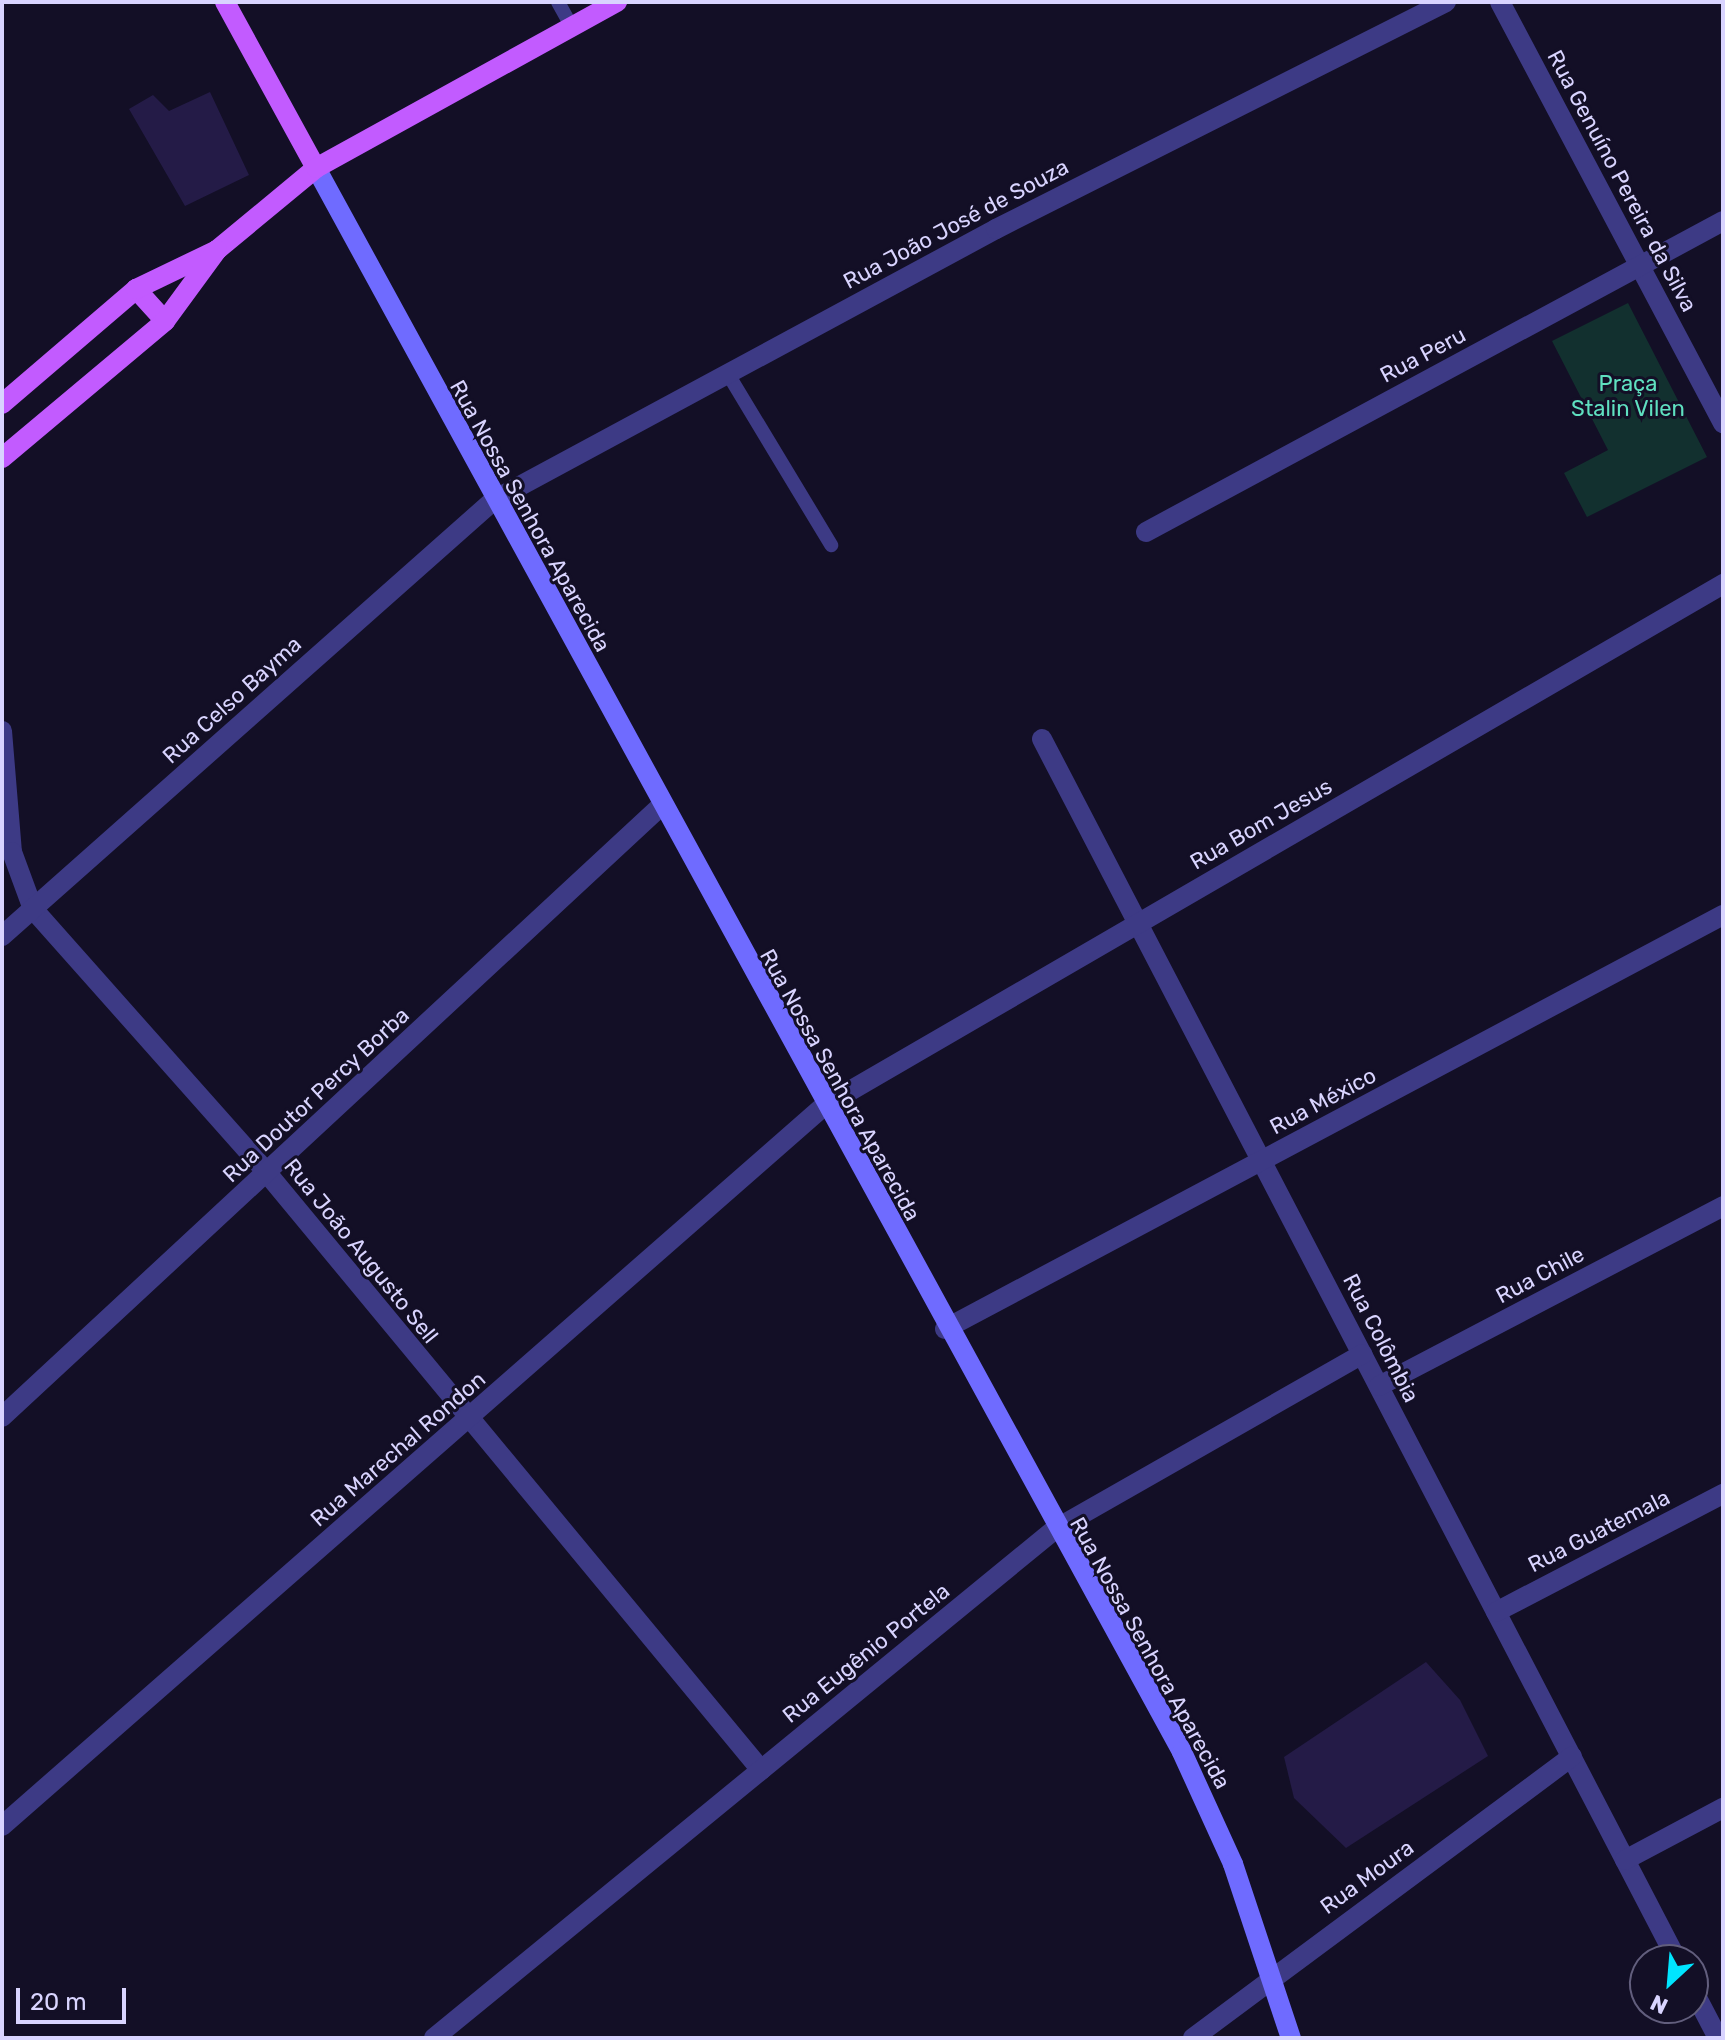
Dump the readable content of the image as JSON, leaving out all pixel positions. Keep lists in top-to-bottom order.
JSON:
{
  "streets": {
    "main road": ["Rua Nossa Senhora Aparecida"],
    "street": [
      "Rua Genuíno Pereira da Silva",
      "Rua João José de Souza",
      "Rua Peru",
      "Rua Celso Bayma",
      "Rua Bom Jesus",
      "Rua Doutor Percy Borba",
      "Rua México",
      "Rua João Augusto Sell",
      "Rua Chile",
      "Rua Colômbia",
      "Rua Marechal Rondon",
      "Rua Guatemala",
      "Rua Eugênio Portela",
      "Rua Moura"
    ]
  },
  "crossings": [
    ["Rua Genuíno Pereira da Silva", "Rua Peru"],
    ["Rua João José de Souza", "Rua Nossa Senhora Aparecida"],
    ["Rua João José de Souza", "Rua Celso Bayma"],
    ["Rua Nossa Senhora Aparecida", "Rua Celso Bayma"],
    ["Rua Nossa Senhora Aparecida", "Rua Bom Jesus"],
    ["Rua Nossa Senhora Aparecida", "Rua Doutor Percy Borba"],
    ["Rua Nossa Senhora Aparecida", "Rua México"],
    ["Rua Nossa Senhora Aparecida", "Rua Marechal Rondon"],
    ["Rua Nossa Senhora Aparecida", "Rua Eugênio Portela"],
    ["Rua Nossa Senhora Aparecida", "Rua Moura"],
    ["Rua Celso Bayma", "Rua João Augusto Sell"],
    ["Rua Bom Jesus", "Rua Colômbia"],
    ["Rua Bom Jesus", "Rua Marechal Rondon"],
    ["Rua Doutor Percy Borba", "Rua João Augusto Sell"],
    ["Rua México", "Rua Colômbia"],
    ["Rua João Augusto Sell", "Rua Marechal Rondon"],
    ["Rua João Augusto Sell", "Rua Eugênio Portela"],
    ["Rua Chile", "Rua Colômbia"],
    ["Rua Colômbia", "Rua Guatemala"],
    ["Rua Colômbia", "Rua Eugênio Portela"],
    ["Rua Colômbia", "Rua Moura"]
  ],
  "parks": ["Praça Stalin Vilen"],
  "scale_bar": "20 m",
  "north": "bottom left"
}
